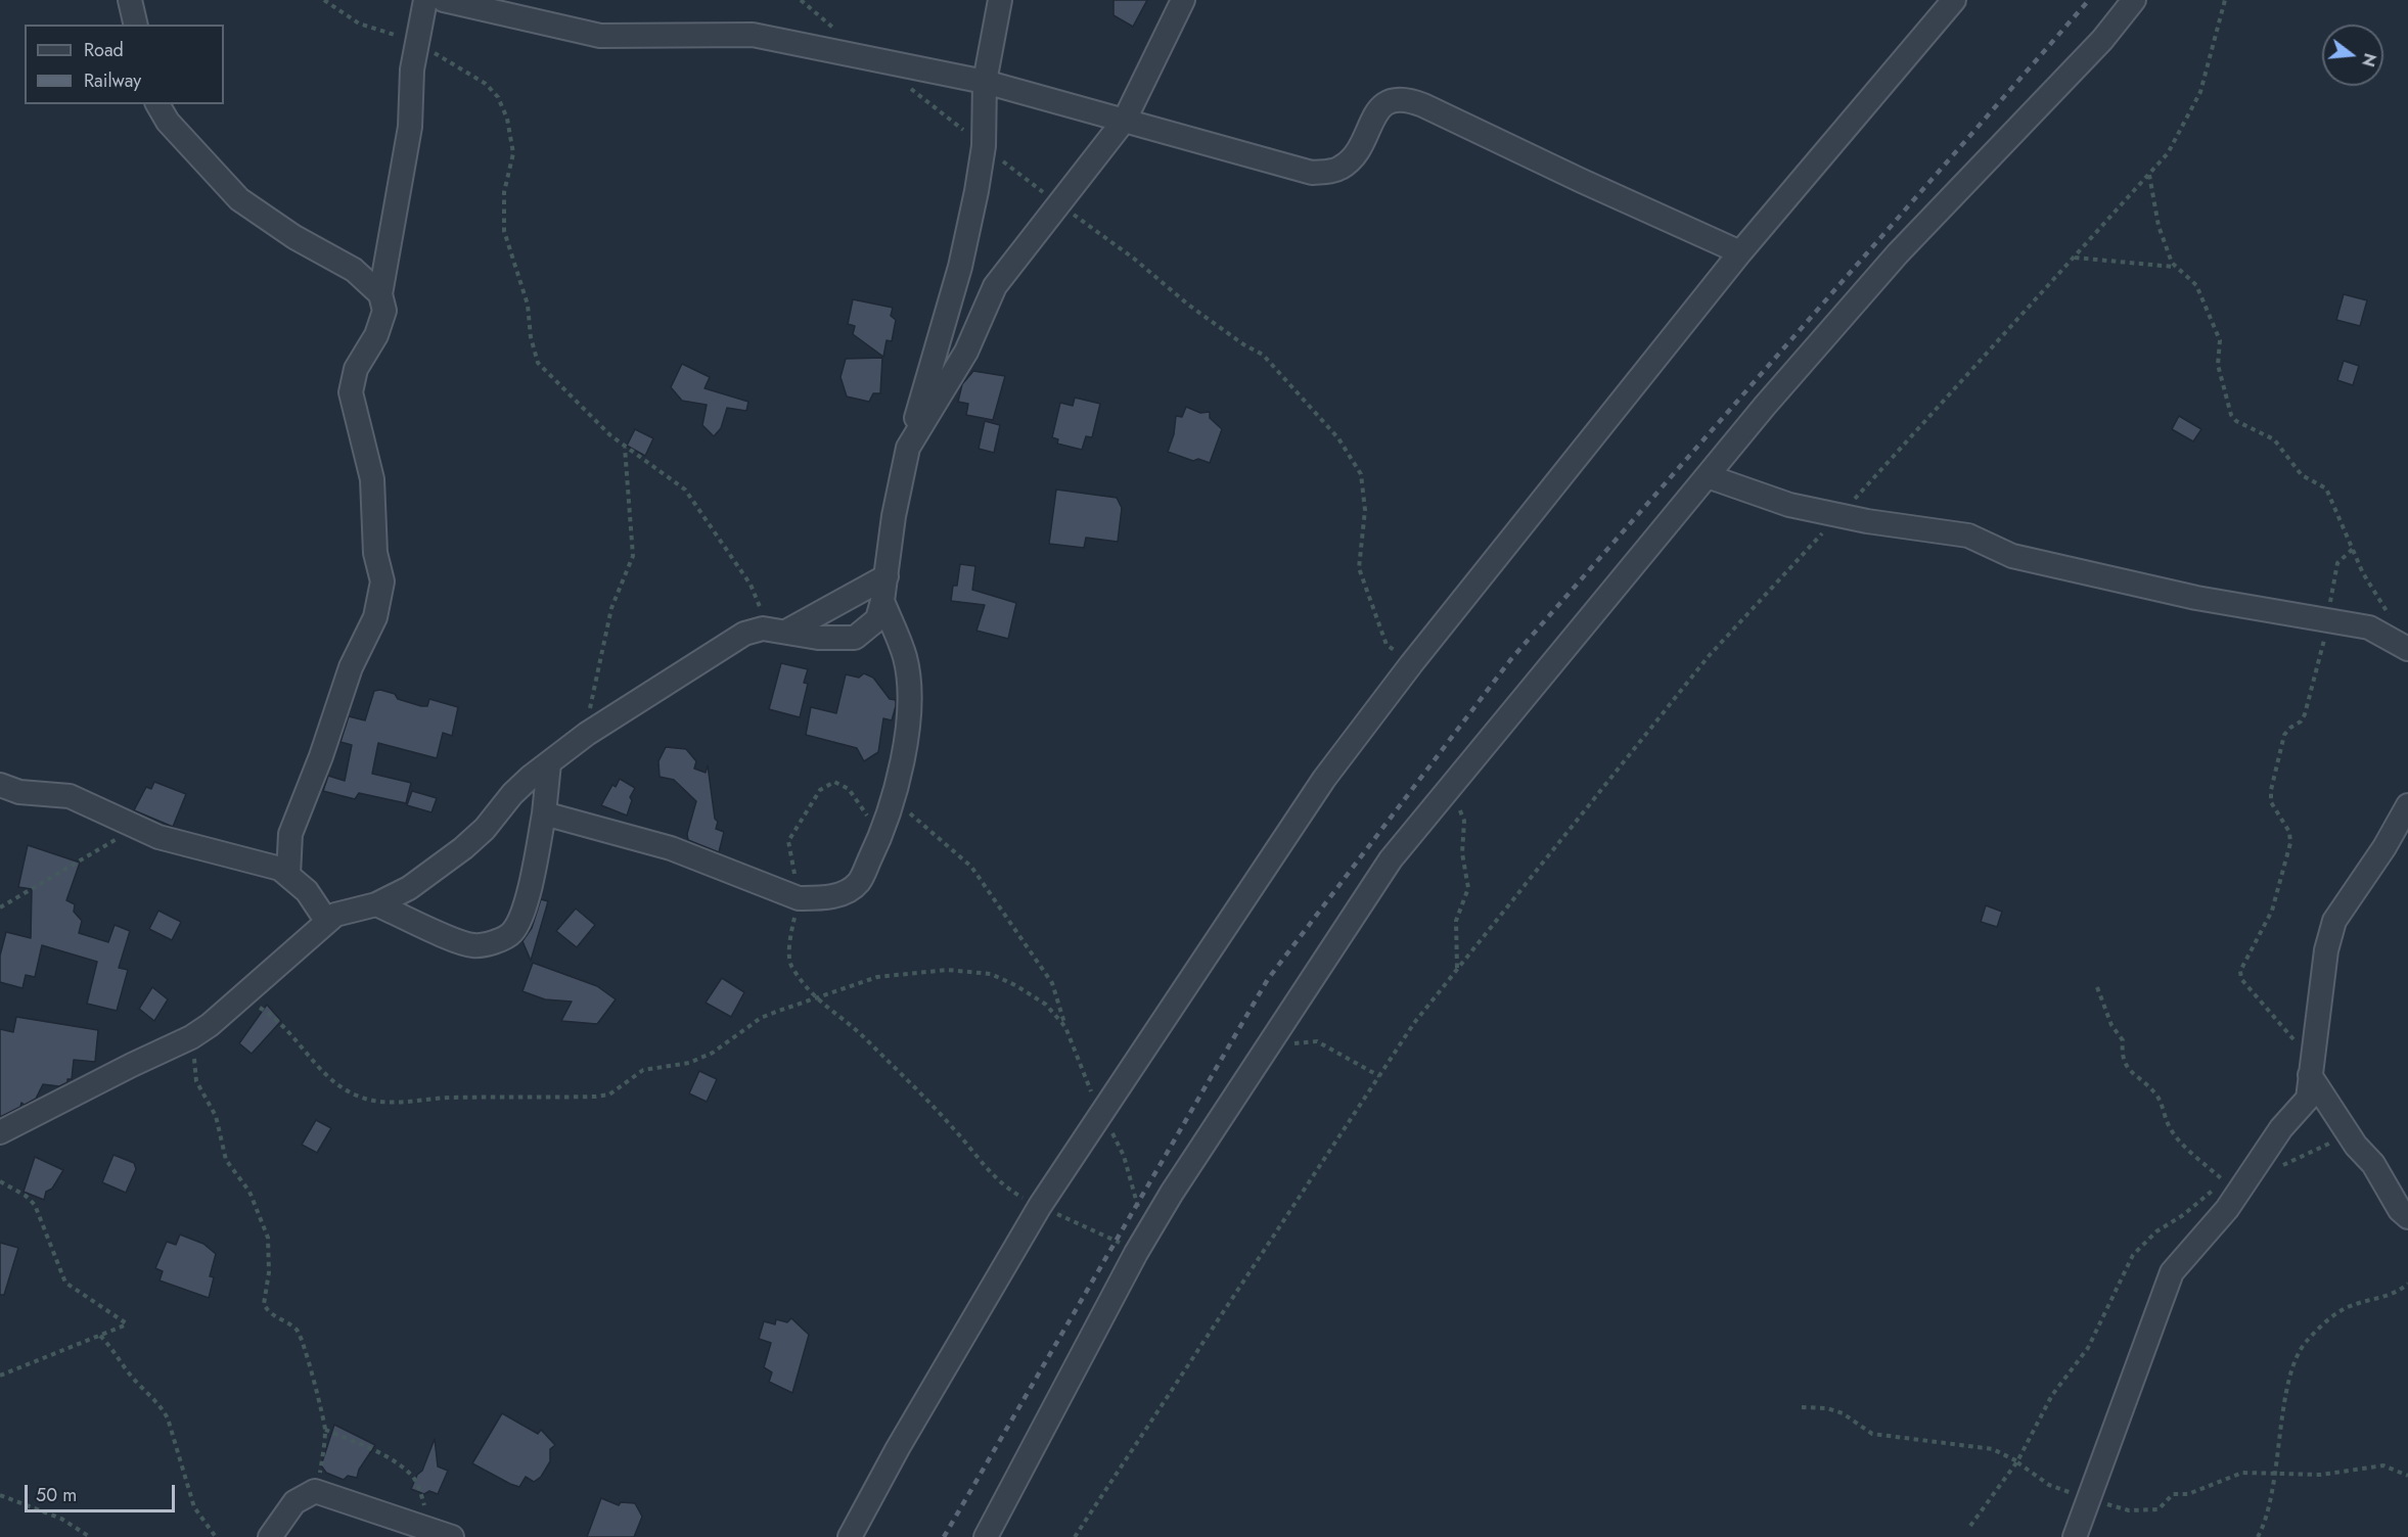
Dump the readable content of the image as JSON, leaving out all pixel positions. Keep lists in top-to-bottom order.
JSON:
{
  "legend": ["Road", "Railway"],
  "scale_bar": "50 m",
  "north": "right"
}
